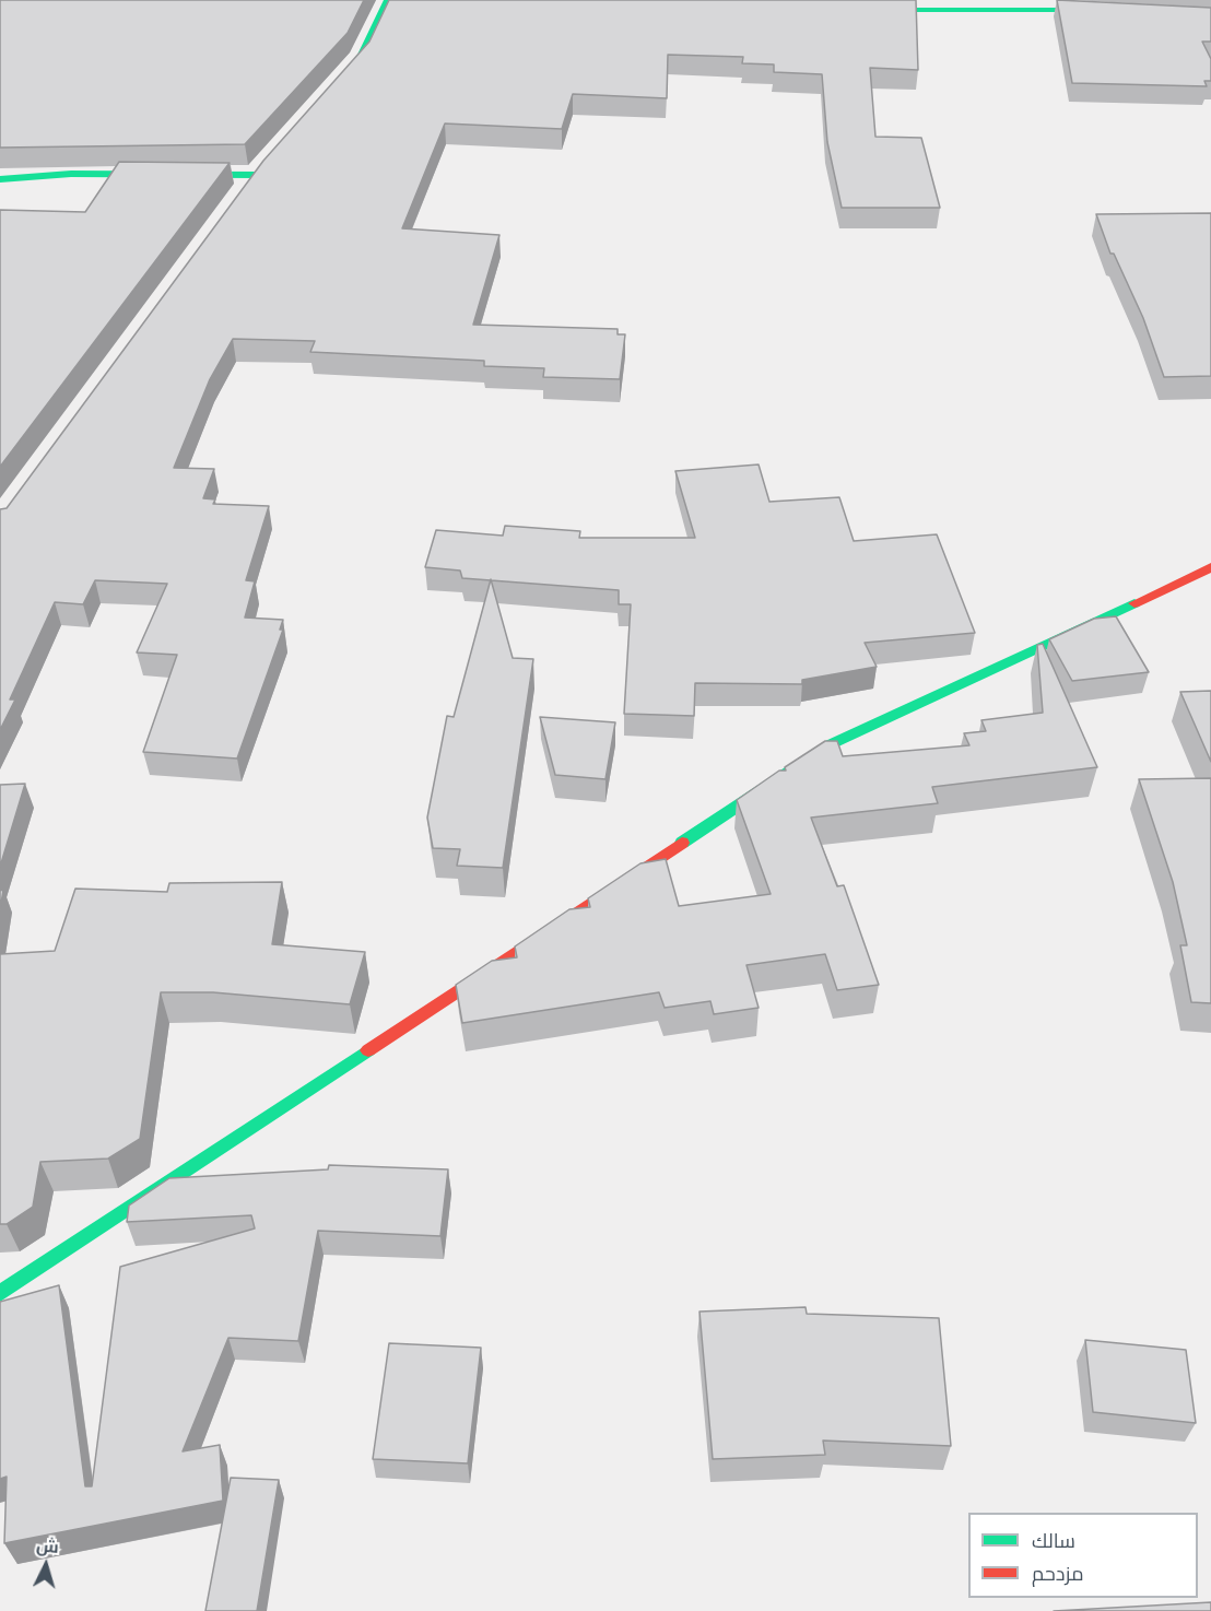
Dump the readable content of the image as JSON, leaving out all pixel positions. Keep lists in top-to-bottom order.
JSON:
{
  "legend": ["سالك", "مزدحم"],
  "north": "top"
}
